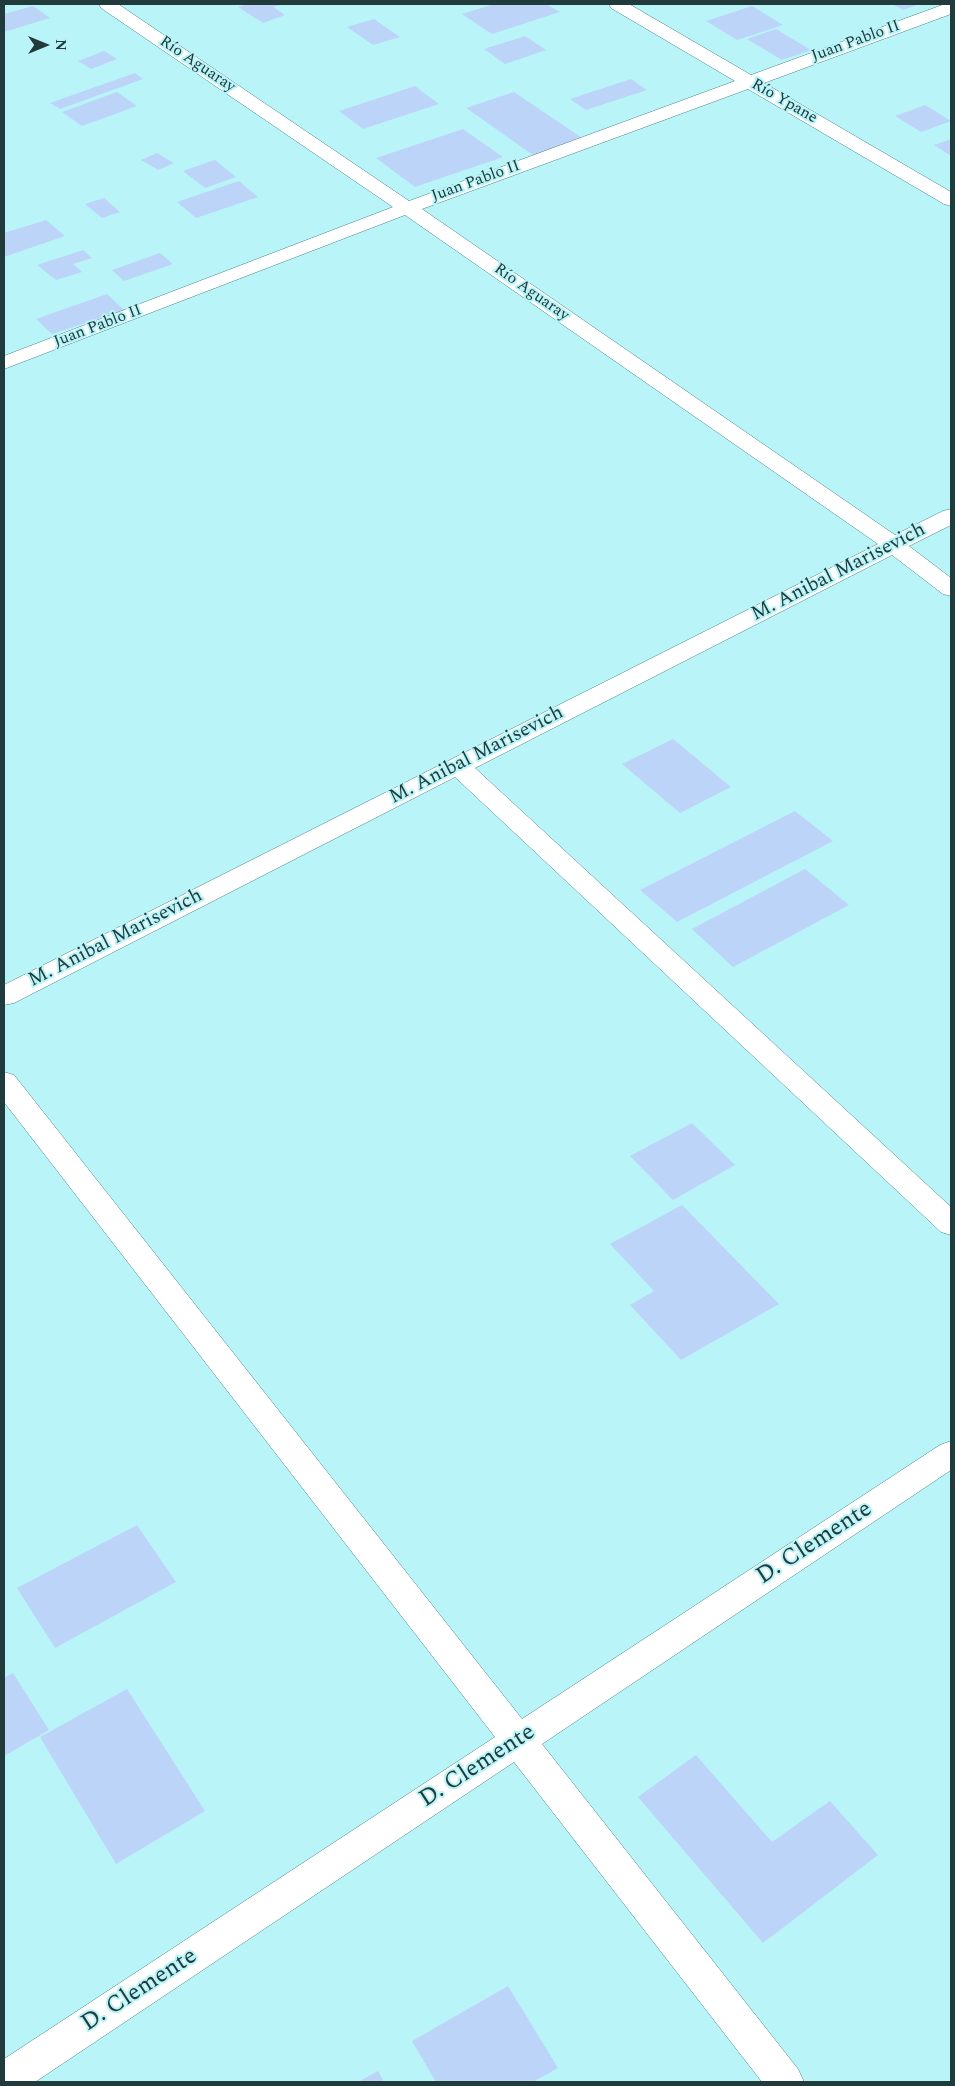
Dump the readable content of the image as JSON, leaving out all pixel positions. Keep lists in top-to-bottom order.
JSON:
{
  "streets": {
    "street": [
      "Juan Pablo II",
      "Río Aguaray",
      "Río Ypane",
      "M. Anibal Marisevich",
      "D. Clemente"
    ]
  },
  "crossings": [
    ["Juan Pablo II", "Río Aguaray"],
    ["Juan Pablo II", "Río Ypane"],
    ["Río Aguaray", "M. Anibal Marisevich"]
  ],
  "north": "right"
}
